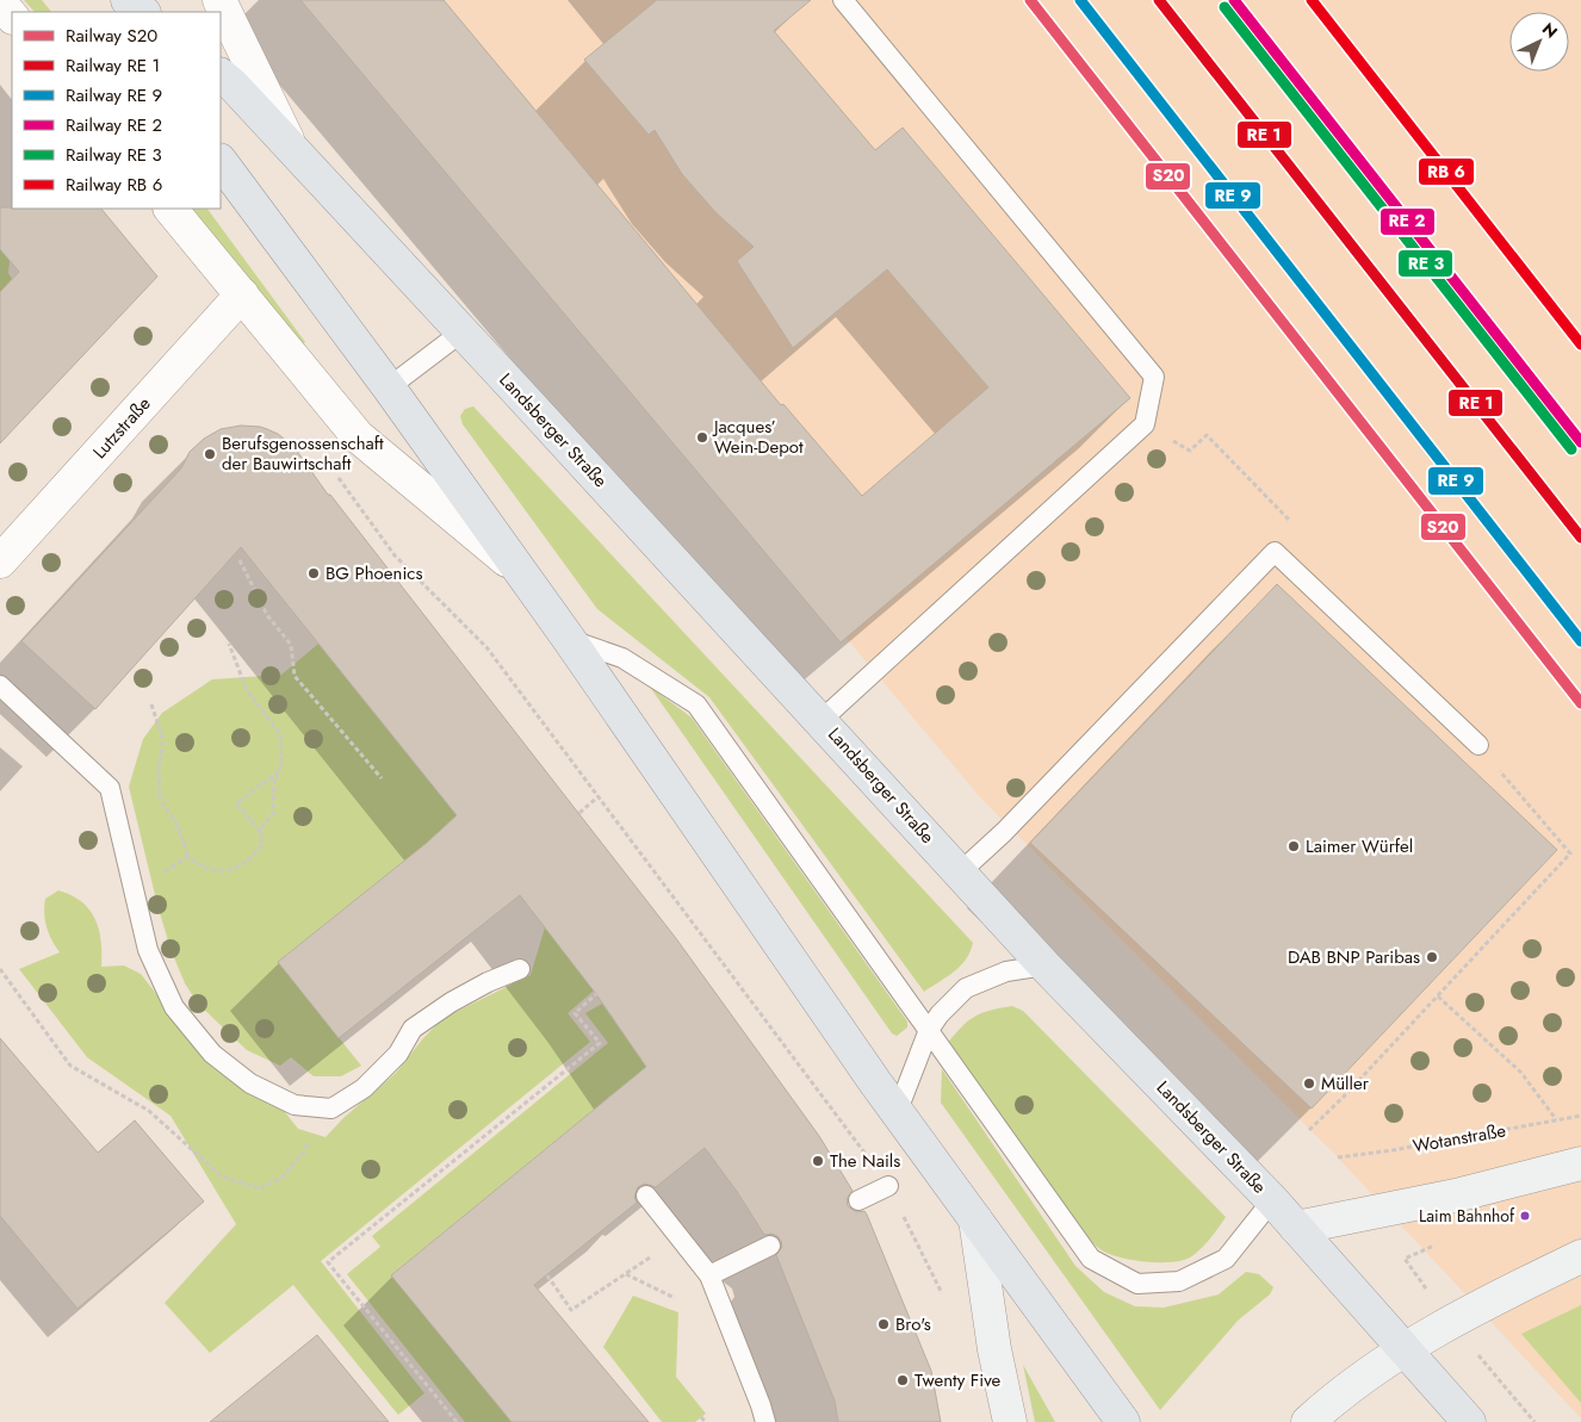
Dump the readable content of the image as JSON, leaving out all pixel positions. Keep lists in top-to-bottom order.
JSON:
{
  "streets": {
    "main road": ["Landsberger Straße"],
    "street": ["Lutzstraße"],
    "path": ["Wotanstraße"]
  },
  "places": [
    "Jacques’ Wein-Depot",
    "Berufsgenossenschaft der Bauwirtschaft",
    "BG Phoenics",
    "Laimer Würfel",
    "DAB BNP Paribas",
    "Müller",
    "The Nails",
    "Laim Bahnhof",
    "Bro's",
    "Twenty Five"
  ],
  "lines": ["rail line S20"],
  "legend": [
    "Railway S20",
    "Railway RE 1",
    "Railway RE 9",
    "Railway RE 2",
    "Railway RE 3",
    "Railway RB 6"
  ],
  "north": "top right"
}
